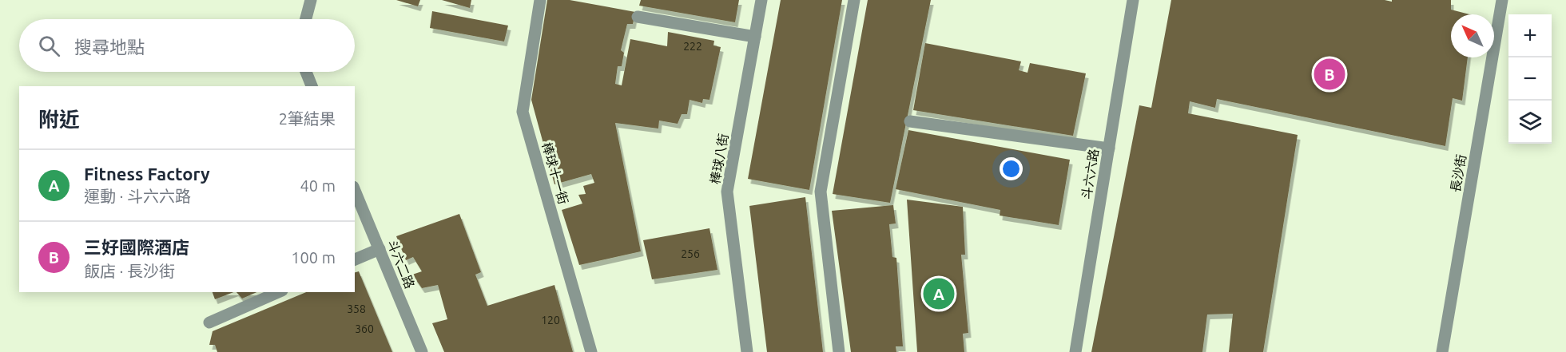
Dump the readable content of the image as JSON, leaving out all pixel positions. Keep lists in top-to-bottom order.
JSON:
{
  "streets": {
    "street": [
      "棒球八街",
      "棒球十一街",
      "長沙街",
      "斗六六路",
      "斗六二路"
    ]
  },
  "house_numbers": [
    "222",
    "256",
    "358",
    "120",
    "360"
  ],
  "north": "top left",
  "page": {
    "map_buttons": ["+", "−"],
    "search": "搜尋地點",
    "pins": ["B", "A"],
    "heading": ["附近", "2筆結果"],
    "list": [
      {
        "mark": "A",
        "name": "Fitness Factory",
        "note": "運動 · 斗六六路",
        "value": "40 m"
      },
      {
        "mark": "B",
        "name": "三好國際酒店",
        "note": "飯店 · 長沙街",
        "value": "100 m"
      }
    ]
  }
}
